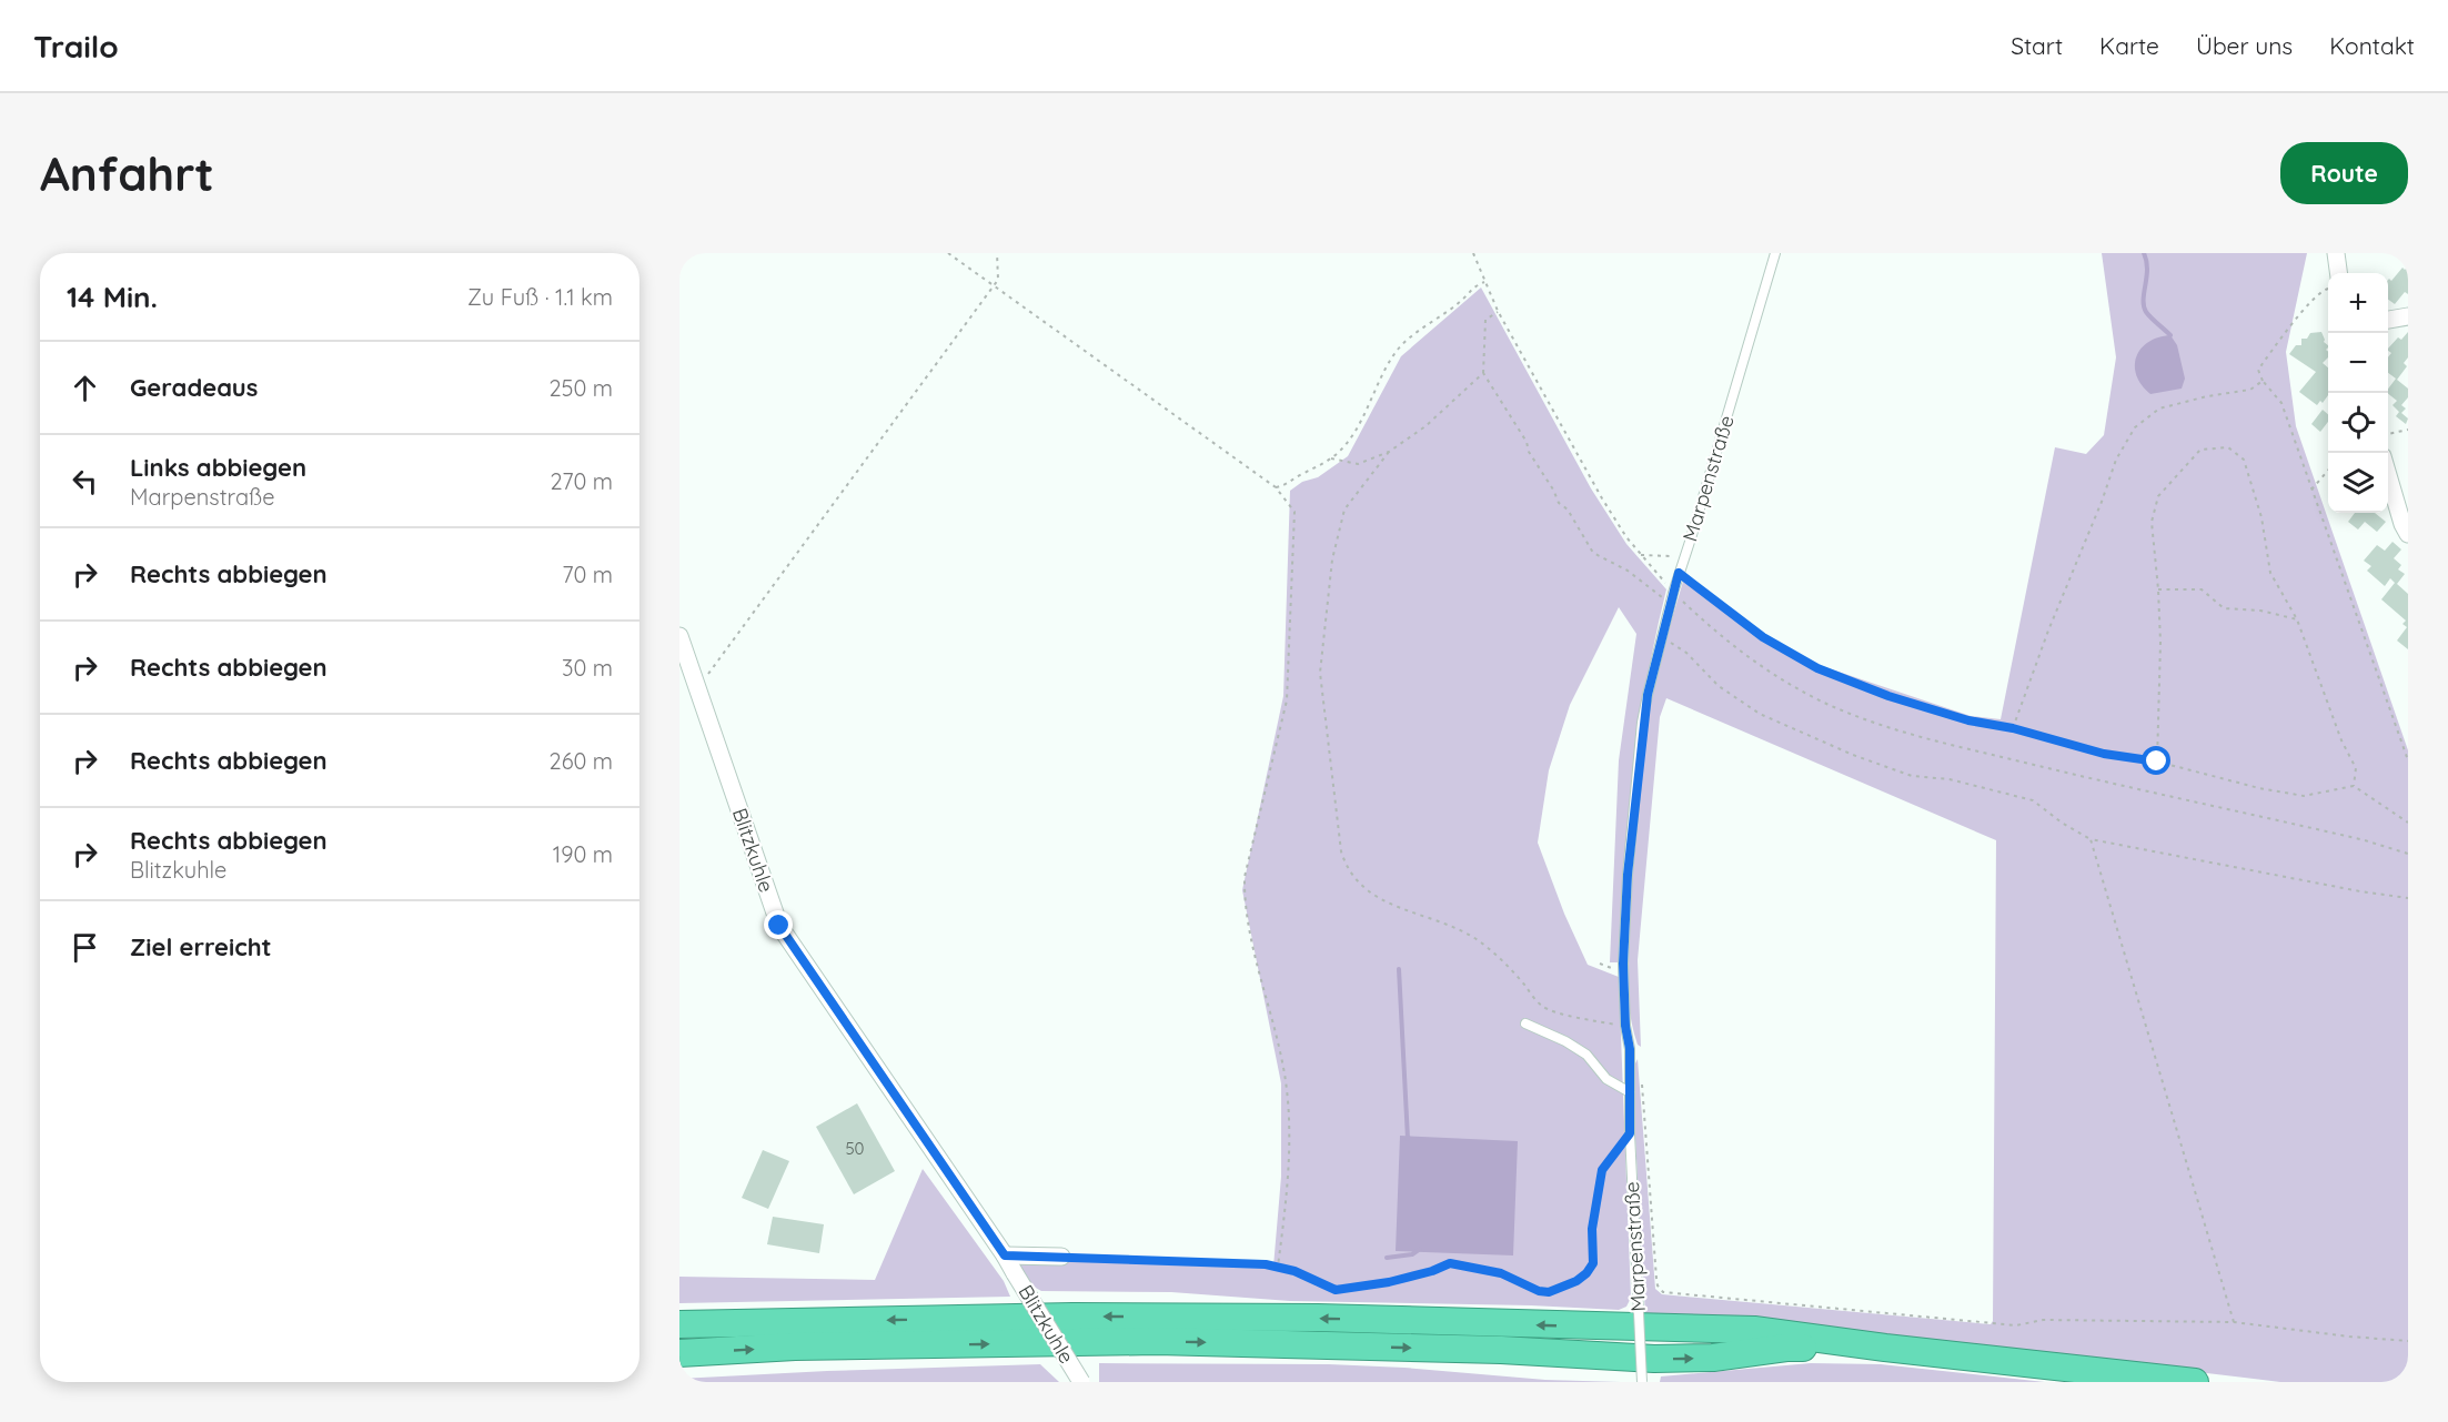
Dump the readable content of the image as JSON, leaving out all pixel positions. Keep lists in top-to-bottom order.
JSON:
{
  "streets": {
    "street": ["Blitzkuhle"],
    "lane": ["Marpenstraße"]
  },
  "house_numbers": ["50"],
  "page": {
    "header": "Trailo",
    "nav": [
      "Start",
      "Karte",
      "Über uns",
      "Kontakt"
    ],
    "buttons": "Route",
    "title": "Anfahrt",
    "heading": ["14 Min.", "Zu Fuß · 1.1 km"],
    "map_buttons": ["+", "−"],
    "list": [
      ["Geradeaus", "250 m"],
      ["Links abbiegen", "Marpenstraße", "270 m"],
      ["Rechts abbiegen", "70 m"],
      ["Rechts abbiegen", "30 m"],
      ["Rechts abbiegen", "260 m"],
      ["Rechts abbiegen", "Blitzkuhle", "190 m"],
      "Ziel erreicht"
    ]
  }
}
